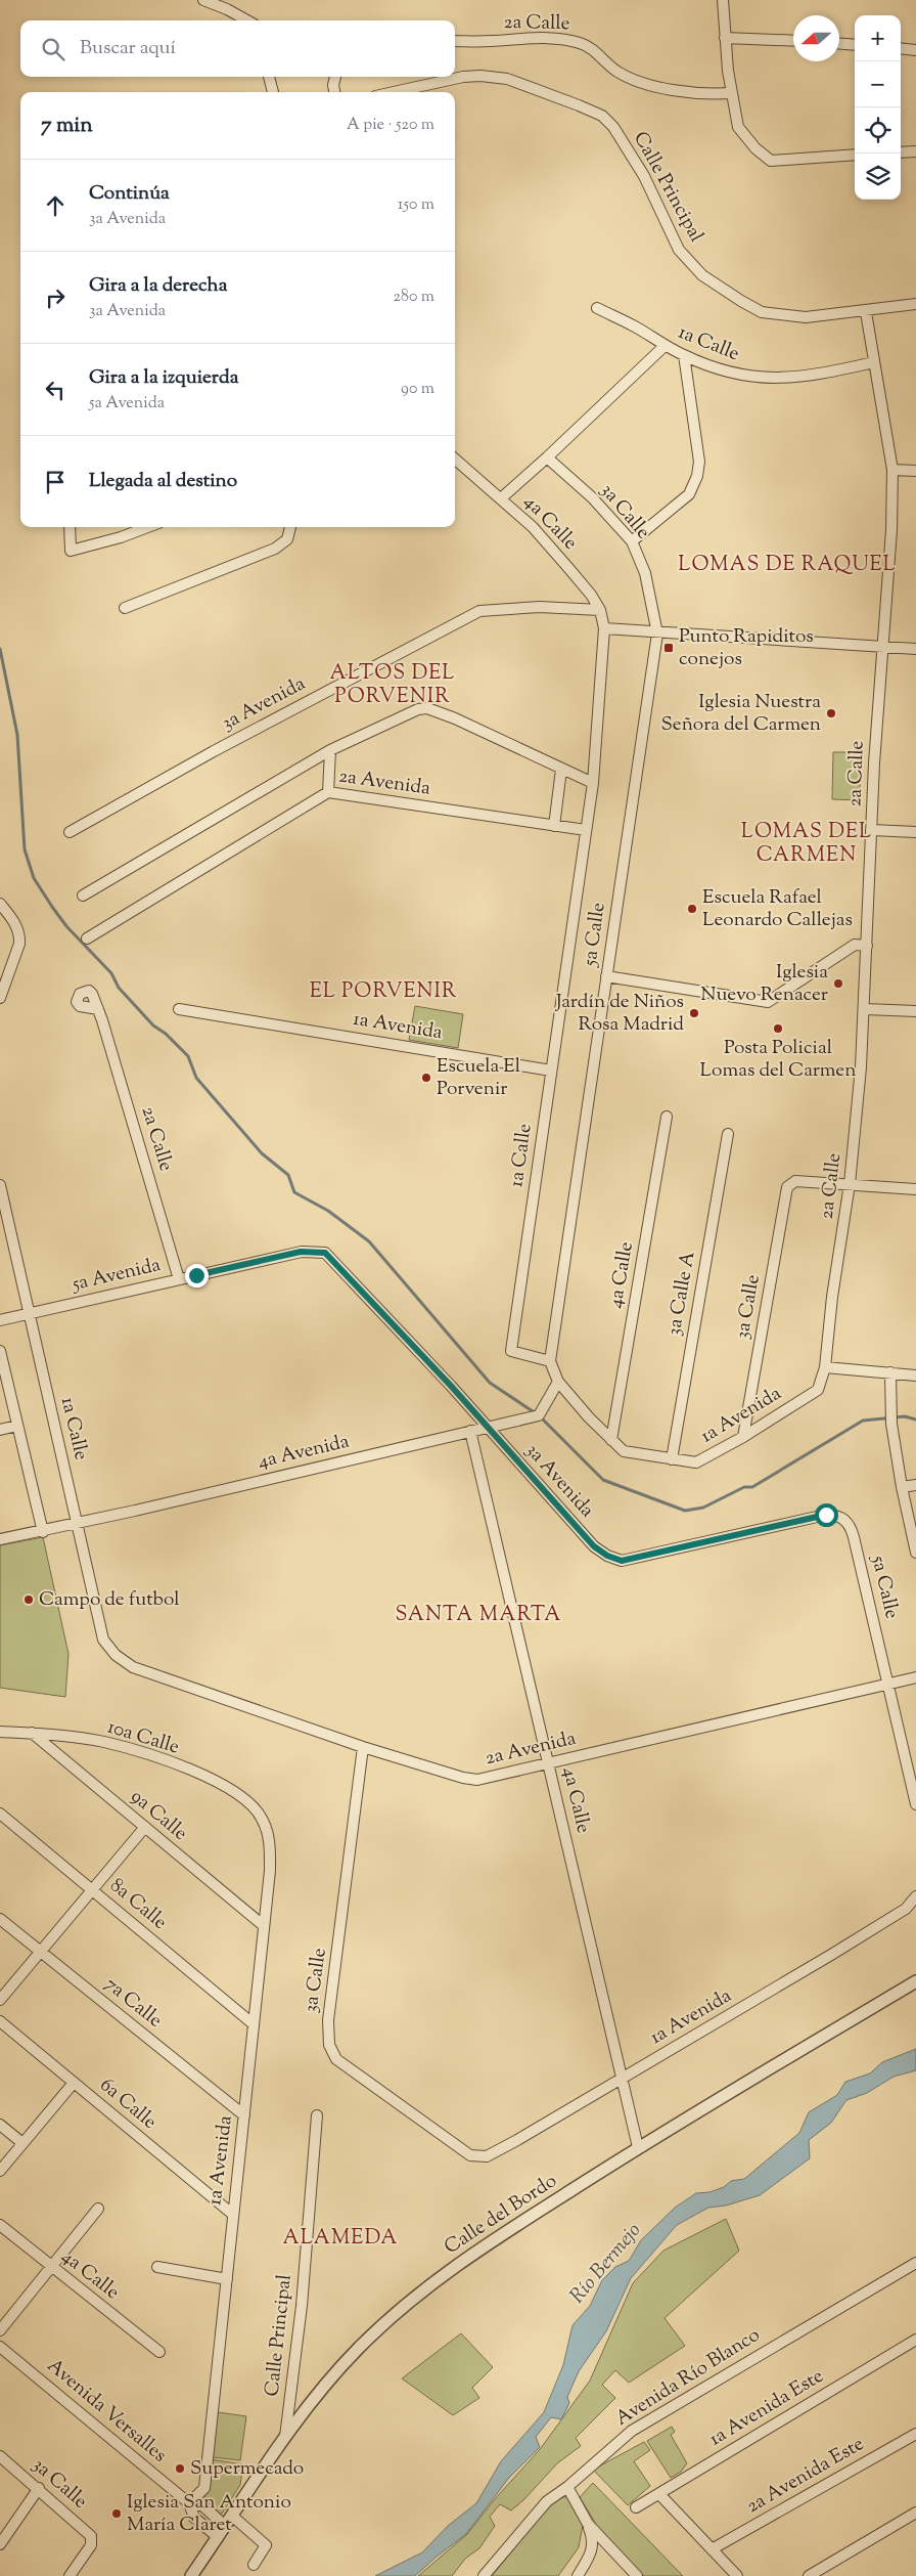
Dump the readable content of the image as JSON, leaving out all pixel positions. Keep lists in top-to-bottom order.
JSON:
{
  "streets": {
    "street": [
      "2a Calle",
      "Calle Principal",
      "1a Calle",
      "3a Calle",
      "4a Calle",
      "3a Avenida",
      "2a Avenida",
      "5a Calle",
      "1a Avenida",
      "5a Avenida",
      "3a Calle A",
      "4a Avenida",
      "10a Calle",
      "9a Calle",
      "8a Calle",
      "7a Calle",
      "6a Calle",
      "Calle del Bordo",
      "Avenida Río Blanco",
      "1a Avenida Este",
      "Avenida Versalles",
      "2a Avenida Este"
    ]
  },
  "crossings": [
    ["2a Calle", "Calle Principal"],
    ["2a Calle", "1a Calle"],
    ["2a Calle", "3a Calle"],
    ["2a Calle", "1a Avenida"],
    ["2a Calle", "5a Avenida"],
    ["Calle Principal", "Calle del Bordo"],
    ["1a Calle", "4a Calle"],
    ["1a Calle", "2a Avenida"],
    ["1a Calle", "5a Calle"],
    ["1a Calle", "1a Avenida"],
    ["1a Calle", "5a Avenida"],
    ["1a Calle", "4a Avenida"],
    ["3a Calle", "2a Avenida"],
    ["3a Calle", "5a Calle"],
    ["3a Calle", "1a Avenida"],
    ["4a Calle", "3a Avenida"],
    ["4a Calle", "2a Avenida"],
    ["4a Calle", "1a Avenida"],
    ["4a Calle", "4a Avenida"],
    ["4a Calle", "Calle del Bordo"],
    ["3a Avenida", "5a Calle"],
    ["3a Avenida", "5a Avenida"],
    ["3a Avenida", "4a Avenida"],
    ["2a Avenida", "5a Calle"],
    ["5a Calle", "1a Avenida"],
    ["1a Avenida", "3a Calle A"],
    ["1a Avenida", "4a Avenida"],
    ["1a Avenida", "10a Calle"],
    ["1a Avenida", "9a Calle"],
    ["1a Avenida", "8a Calle"],
    ["1a Avenida", "7a Calle"],
    ["1a Avenida", "6a Calle"],
    ["1a Avenida", "Avenida Versalles"],
    ["10a Calle", "9a Calle"],
    ["Calle del Bordo", "Avenida Versalles"]
  ],
  "districts": [
    "LOMAS DE RAQUEL",
    "ALTOS DEL PORVENIR",
    "LOMAS DEL CARMEN",
    "EL PORVENIR",
    "SANTA MARTA",
    "ALAMEDA"
  ],
  "water": ["Río Bermejo"],
  "places": {
    "transit": ["Punto Rapiditos conejos"],
    "other": [
      "Iglesia Nuestra Señora del Carmen",
      "Escuela Rafael Leonardo Callejas",
      "Iglesia Nuevo Renacer",
      "Jardín de Niños Rosa Madrid",
      "Posta Policial Lomas del Carmen",
      "Escuela El Porvenir",
      "Campo de futbol",
      "Supermecado",
      "Iglesia San Antonio María Claret"
    ]
  },
  "north": "left",
  "page": {
    "map_buttons": ["+", "−"],
    "search": "Buscar aquí",
    "heading": ["7 min", "A pie · 520 m"],
    "list": [
      ["Continúa", "3a Avenida", "150 m"],
      ["Gira a la derecha", "3a Avenida", "280 m"],
      ["Gira a la izquierda", "5a Avenida", "90 m"],
      "Llegada al destino"
    ]
  }
}
